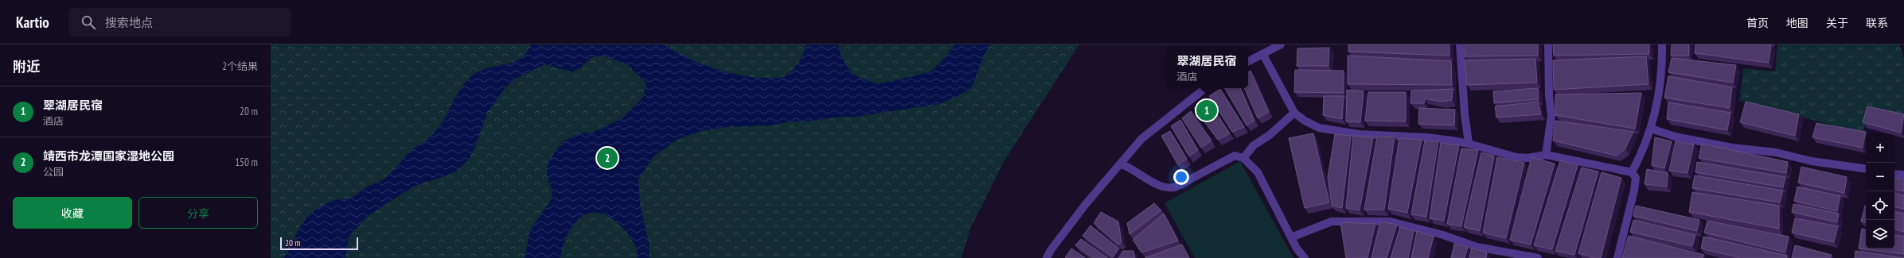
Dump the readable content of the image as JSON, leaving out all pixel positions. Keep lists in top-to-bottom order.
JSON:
{
  "scale_bar": "20 m",
  "page": {
    "header": "Kartio",
    "search": "搜索地点",
    "nav": [
      "首页",
      "地图",
      "关于",
      "联系"
    ],
    "heading": ["附近", "2个结果"],
    "popup": ["翠湖居民宿", "酒店"],
    "list": [
      {
        "mark": "1",
        "name": "翠湖居民宿",
        "note": "酒店",
        "value": "20 m"
      },
      {
        "mark": "2",
        "name": "靖西市龙潭国家湿地公园",
        "note": "公园",
        "value": "150 m"
      }
    ],
    "pins": ["1", "2"],
    "map_buttons": ["+", "−"],
    "buttons": ["收藏", "分享"],
    "scale": "20 m"
  }
}
